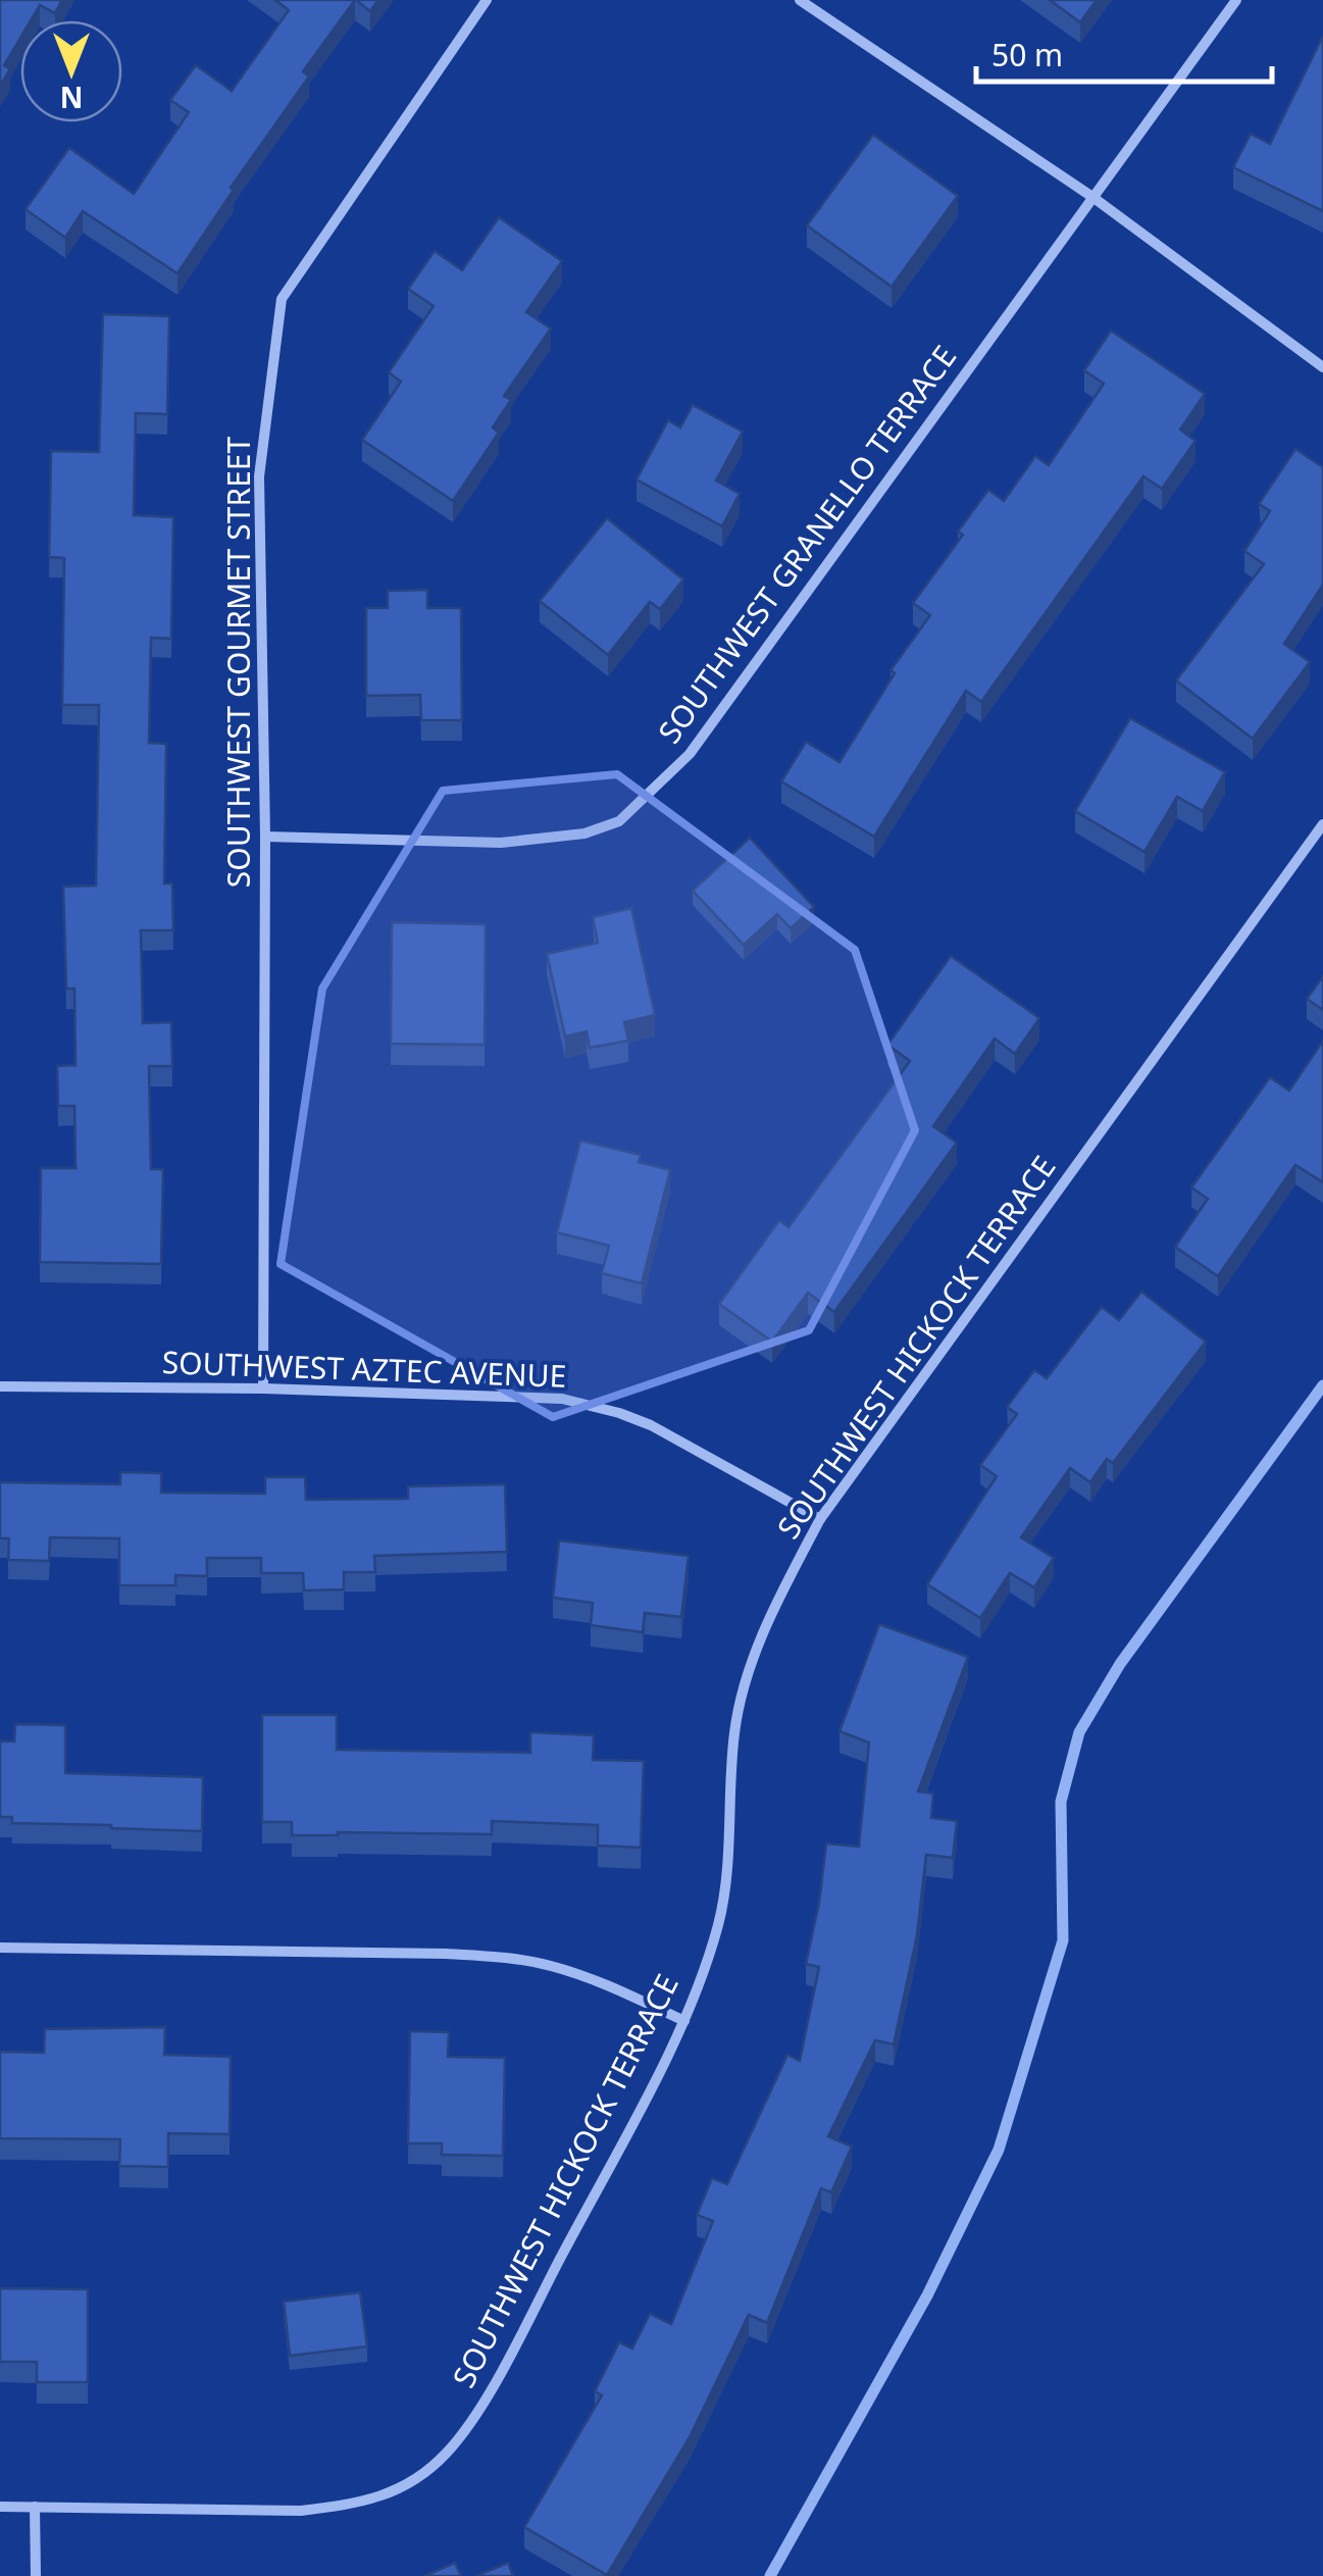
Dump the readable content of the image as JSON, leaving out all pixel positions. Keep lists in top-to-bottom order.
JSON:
{
  "streets": {
    "street": [
      "SOUTHWEST GRANELLO TERRACE",
      "SOUTHWEST GOURMET STREET",
      "SOUTHWEST HICKOCK TERRACE",
      "SOUTHWEST AZTEC AVENUE"
    ]
  },
  "crossings": [
    ["SOUTHWEST GRANELLO TERRACE", "SOUTHWEST GOURMET STREET"],
    ["SOUTHWEST GOURMET STREET", "SOUTHWEST AZTEC AVENUE"],
    ["SOUTHWEST HICKOCK TERRACE", "SOUTHWEST AZTEC AVENUE"]
  ],
  "scale_bar": "50 m",
  "north": "bottom"
}
